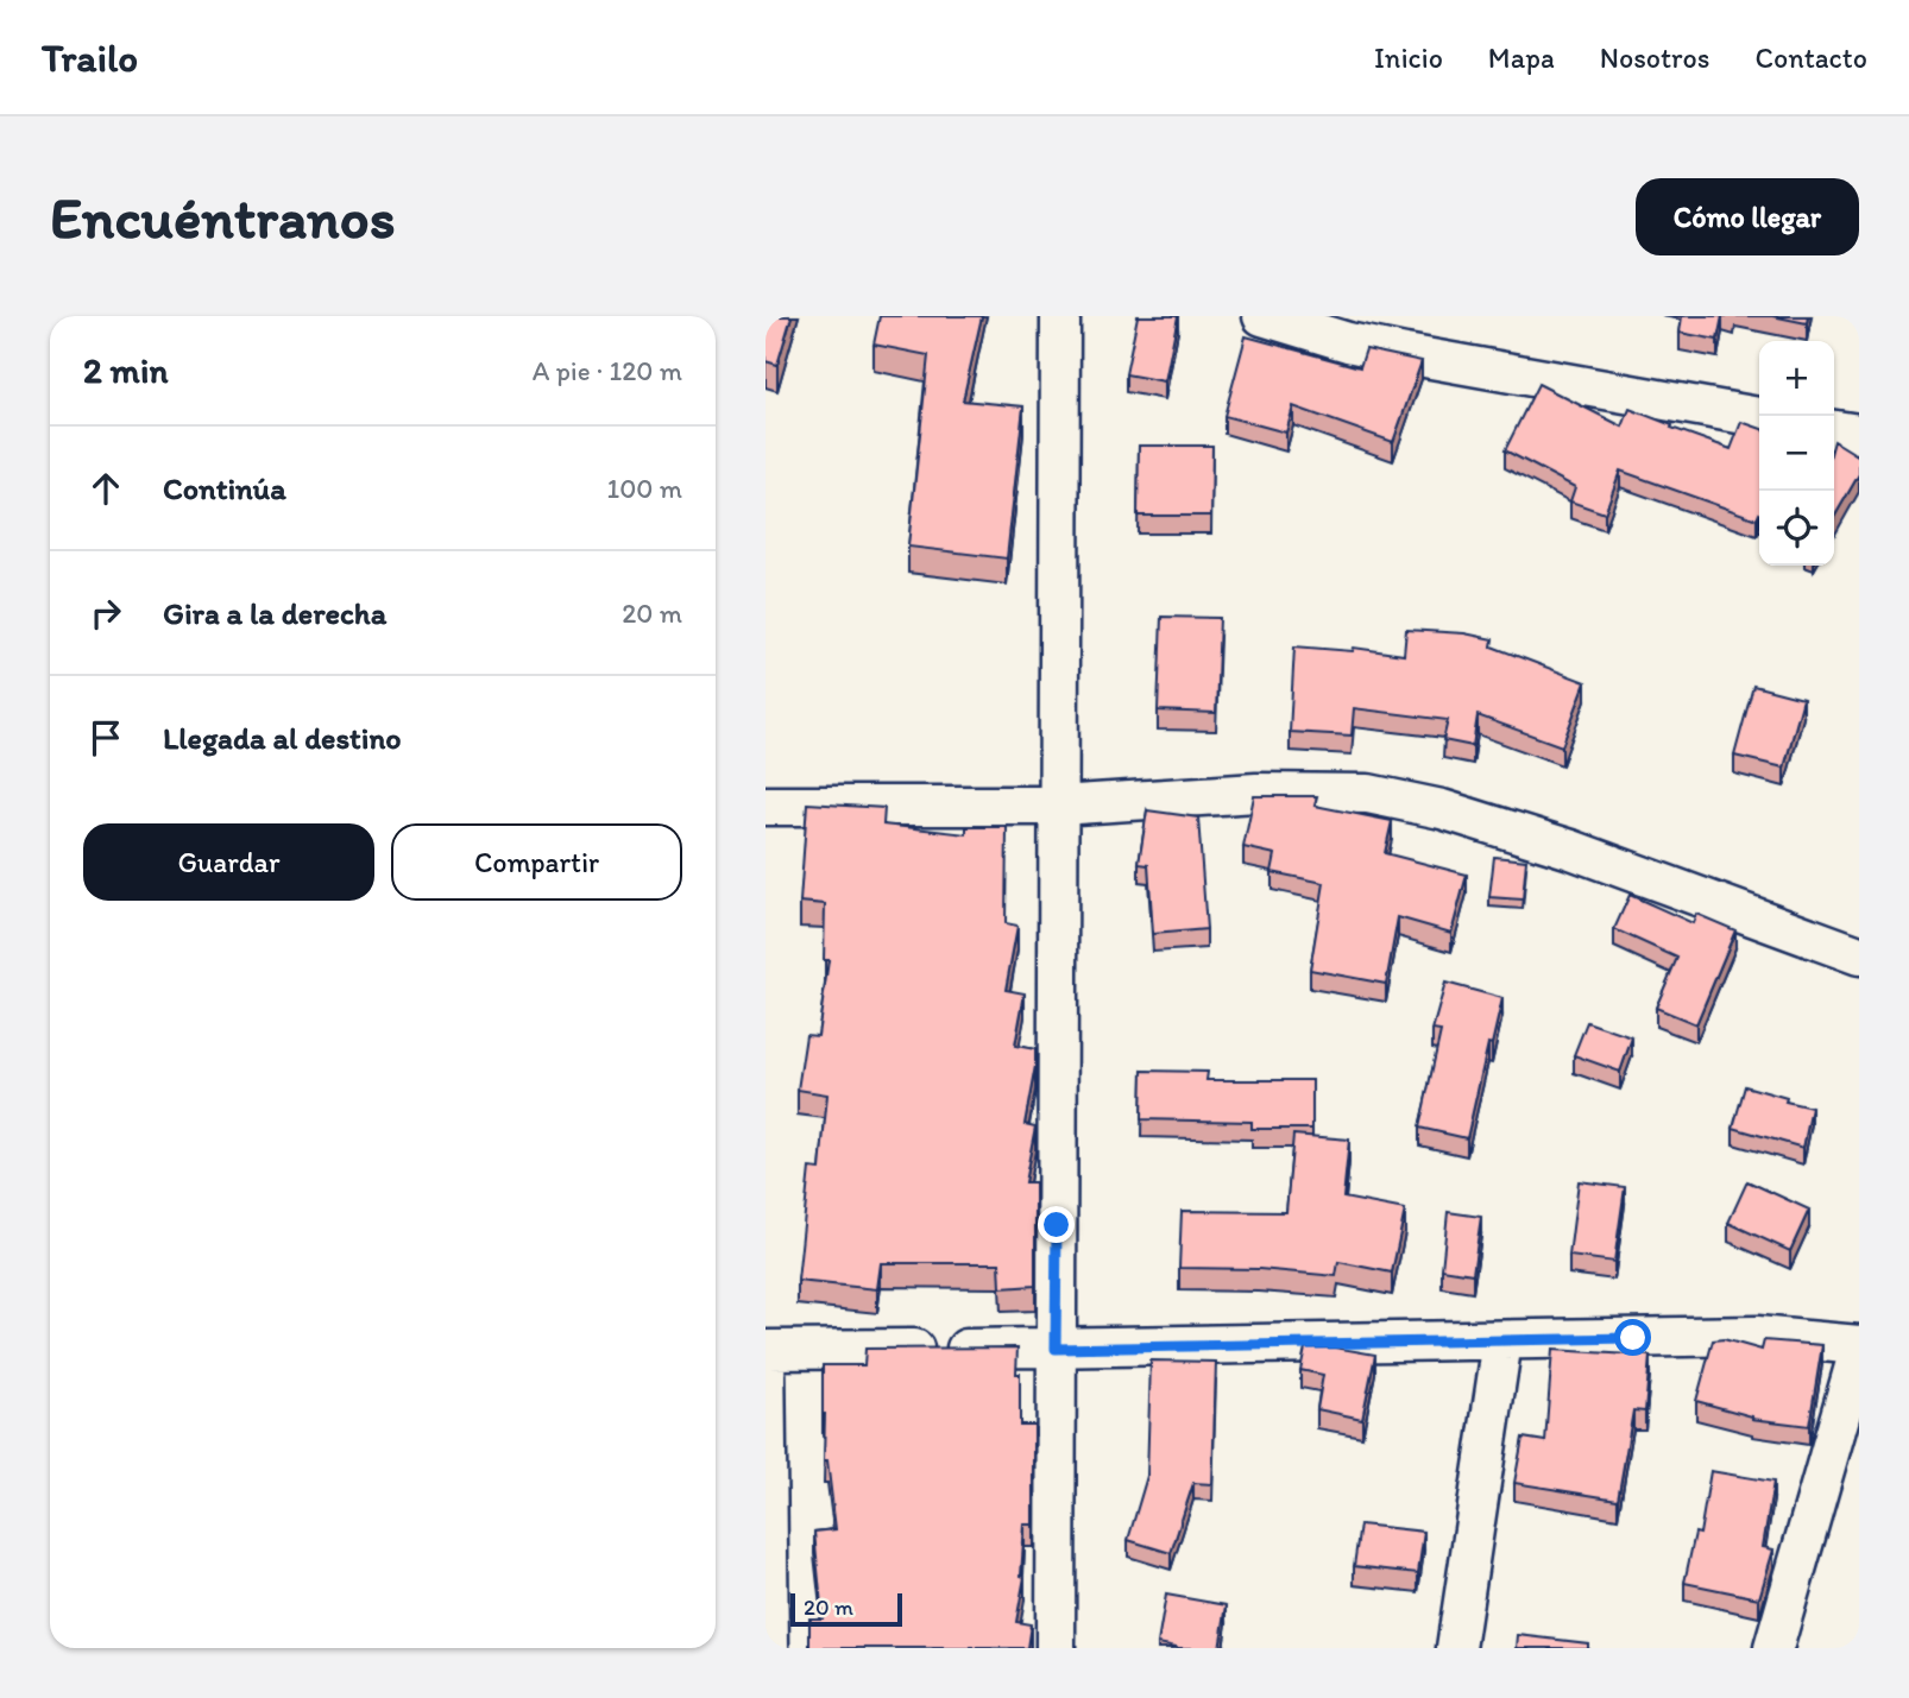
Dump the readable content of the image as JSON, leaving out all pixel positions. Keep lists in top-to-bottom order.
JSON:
{
  "scale_bar": "20 m",
  "page": {
    "header": "Trailo",
    "nav": [
      "Inicio",
      "Mapa",
      "Nosotros",
      "Contacto"
    ],
    "buttons": [
      "Cómo llegar",
      ["Guardar", "Compartir"]
    ],
    "title": "Encuéntranos",
    "heading": ["2 min", "A pie · 120 m"],
    "map_buttons": ["+", "−"],
    "list": [
      ["Continúa", "100 m"],
      ["Gira a la derecha", "20 m"],
      "Llegada al destino"
    ],
    "scale": "20 m"
  }
}
